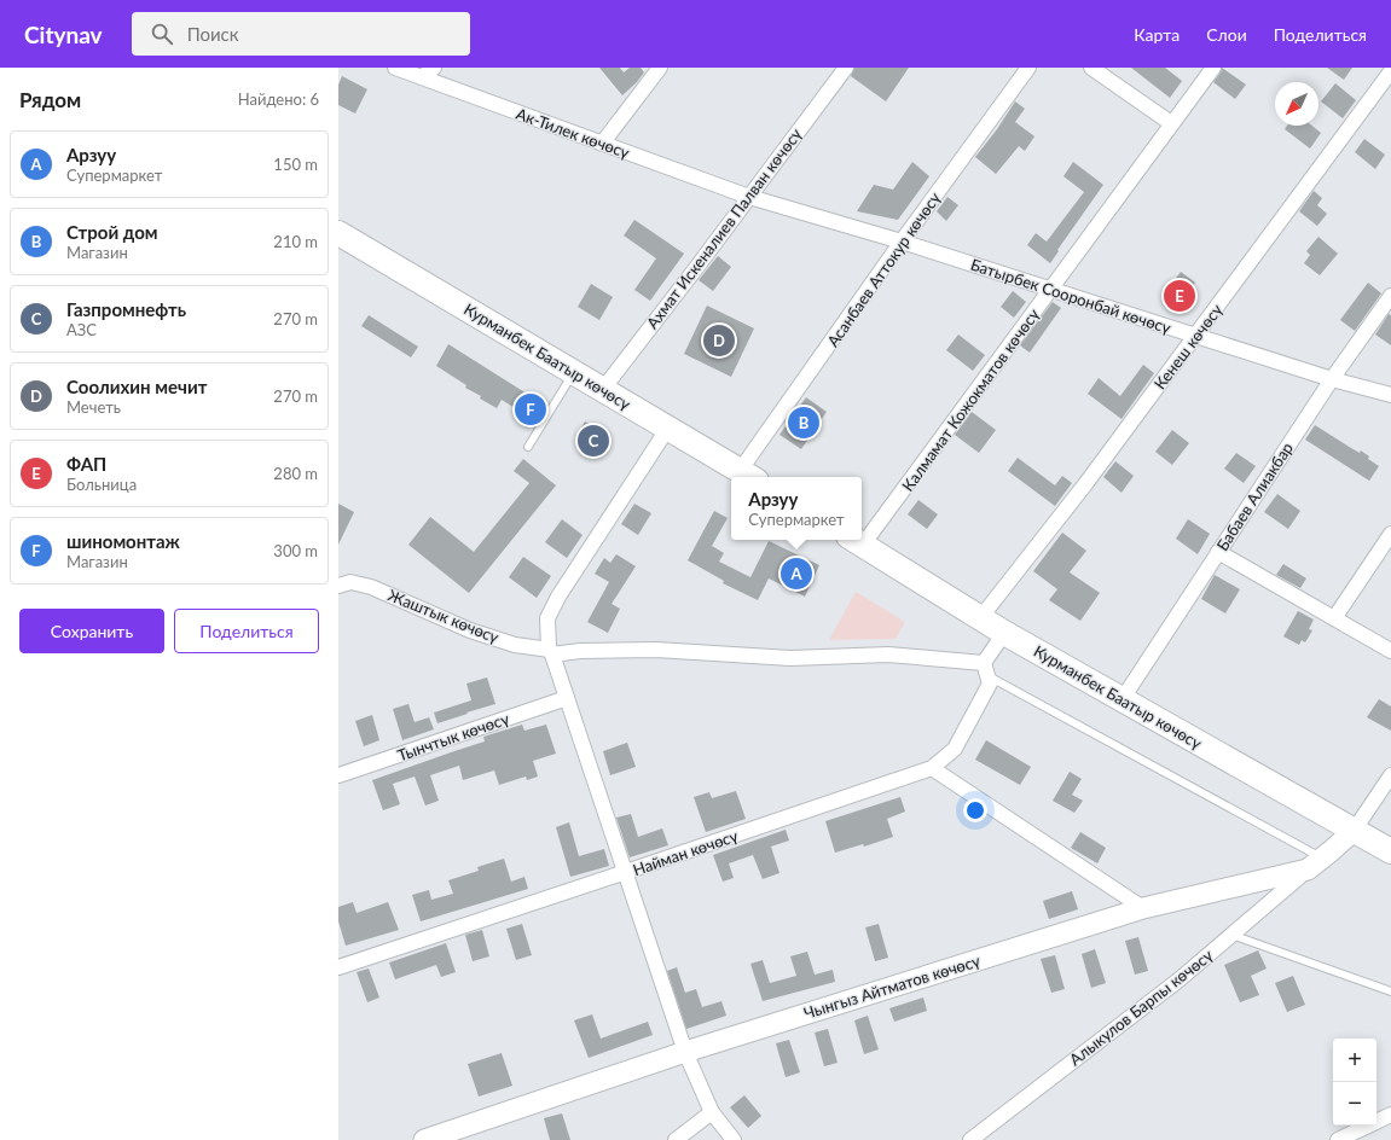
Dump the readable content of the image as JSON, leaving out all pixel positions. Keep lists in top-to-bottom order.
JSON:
{
  "streets": {
    "highway": ["Курманбек Баатыр көчөсү"],
    "main road": ["Чынгыз Айтматов көчөсү"],
    "street": [
      "Ак-Тилек көчөсү",
      "Ахмат Искеналиев Палван көчөсү",
      "Асанбаев Аттокур көчөсү",
      "Батырбек Сооронбай көчөсү",
      "Кенеш көчөсү",
      "Калмамат Кожокматов көчөсү",
      "Бабаев Алиакбар",
      "Жаштык көчөсү",
      "Тынчтык көчөсү",
      "Найман көчөсү",
      "Алыкулов Барпы көчөсү"
    ]
  },
  "crossings": [
    ["Ак-Тилек көчөсү", "Ахмат Искеналиев Палван көчөсү"],
    ["Ак-Тилек көчөсү", "Батырбек Сооронбай көчөсү"],
    ["Ахмат Искеналиев Палван көчөсү", "Батырбек Сооронбай көчөсү"],
    ["Ахмат Искеналиев Палван көчөсү", "Курманбек Баатыр көчөсү"],
    ["Асанбаев Аттокур көчөсү", "Батырбек Сооронбай көчөсү"],
    ["Асанбаев Аттокур көчөсү", "Курманбек Баатыр көчөсү"],
    ["Батырбек Сооронбай көчөсү", "Кенеш көчөсү"],
    ["Батырбек Сооронбай көчөсү", "Калмамат Кожокматов көчөсү"],
    ["Батырбек Сооронбай көчөсү", "Бабаев Алиакбар"],
    ["Кенеш көчөсү", "Курманбек Баатыр көчөсү"],
    ["Курманбек Баатыр көчөсү", "Бабаев Алиакбар"],
    ["Курманбек Баатыр көчөсү", "Найман көчөсү"],
    ["Курманбек Баатыр көчөсү", "Чынгыз Айтматов көчөсү"],
    ["Жаштык көчөсү", "Найман көчөсү"],
    ["Чынгыз Айтматов көчөсү", "Алыкулов Барпы көчөсү"]
  ],
  "north": "bottom left",
  "page": {
    "header": "Citynav",
    "search": "Поиск",
    "nav": ["Карта", "Слои", "Поделиться"],
    "heading": ["Рядом", "Найдено: 6"],
    "list": [
      {
        "mark": "A",
        "name": "Арзуу",
        "note": "Супермаркет",
        "value": "150 m"
      },
      {
        "mark": "B",
        "name": "Строй дом",
        "note": "Магазин",
        "value": "210 m"
      },
      {
        "mark": "C",
        "name": "Газпромнефть",
        "note": "АЗС",
        "value": "270 m"
      },
      {
        "mark": "D",
        "name": "Соолихин мечит",
        "note": "Мечеть",
        "value": "270 m"
      },
      {
        "mark": "E",
        "name": "ФАП",
        "note": "Больница",
        "value": "280 m"
      },
      {
        "mark": "F",
        "name": "шиномонтаж",
        "note": "Магазин",
        "value": "300 m"
      }
    ],
    "pins": [
      "E",
      "D",
      "F",
      "B",
      "C",
      "A"
    ],
    "popup": ["Арзуу", "Супермаркет"],
    "buttons": ["Сохранить", "Поделиться"],
    "map_buttons": ["+", "−"]
  }
}
